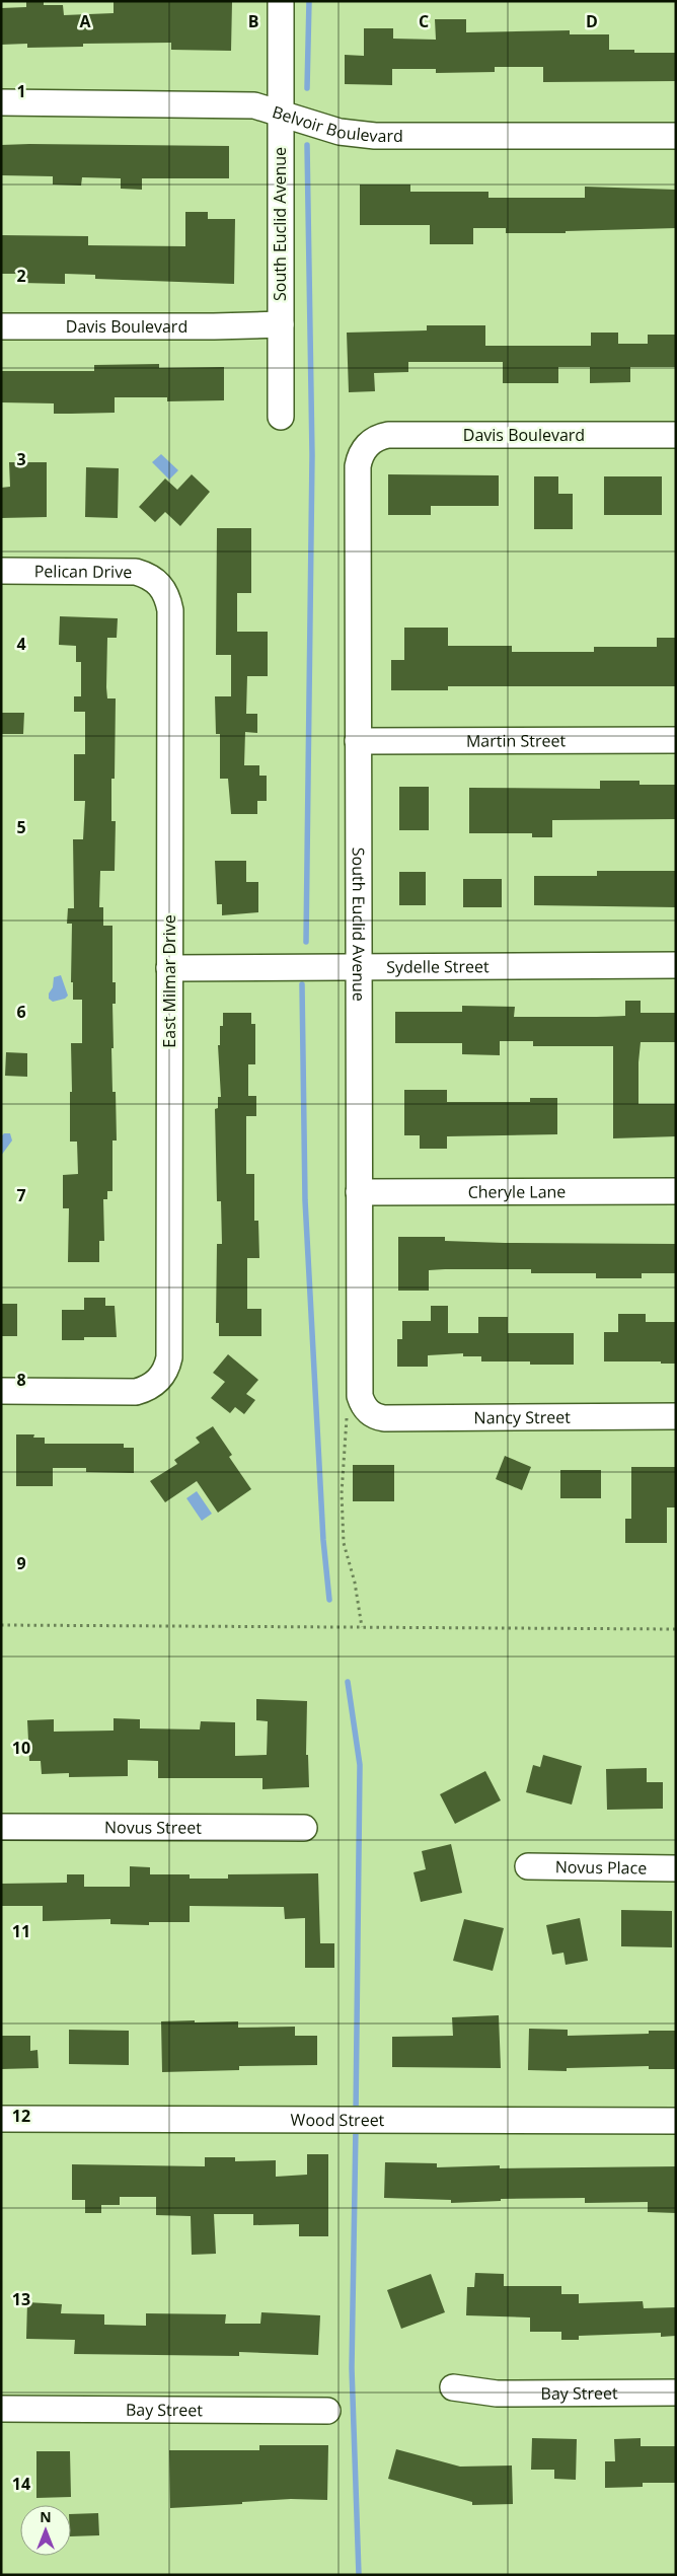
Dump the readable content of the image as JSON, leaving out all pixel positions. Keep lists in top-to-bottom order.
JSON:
{
  "streets": {
    "street": [
      "Belvoir Boulevard",
      "South Euclid Avenue",
      "Davis Boulevard",
      "Pelican Drive",
      "Martin Street",
      "Sydelle Street",
      "East Milmar Drive",
      "Cheryle Lane",
      "Nancy Street",
      "Novus Street",
      "Novus Place",
      "Wood Street",
      "Bay Street"
    ]
  },
  "crossings": [
    ["Belvoir Boulevard", "South Euclid Avenue"],
    ["South Euclid Avenue", "Davis Boulevard"],
    ["South Euclid Avenue", "Martin Street"],
    ["South Euclid Avenue", "Sydelle Street"],
    ["South Euclid Avenue", "Cheryle Lane"],
    ["South Euclid Avenue", "Nancy Street"],
    ["Pelican Drive", "East Milmar Drive"],
    ["Sydelle Street", "East Milmar Drive"]
  ],
  "north": "top",
  "grid": {
    "columns": [
      "A",
      "B",
      "C",
      "D"
    ],
    "rows": [
      "1",
      "2",
      "3",
      "4",
      "5",
      "6",
      "7",
      "8",
      "9",
      "10",
      "11",
      "12",
      "13",
      "14"
    ]
  }
}
